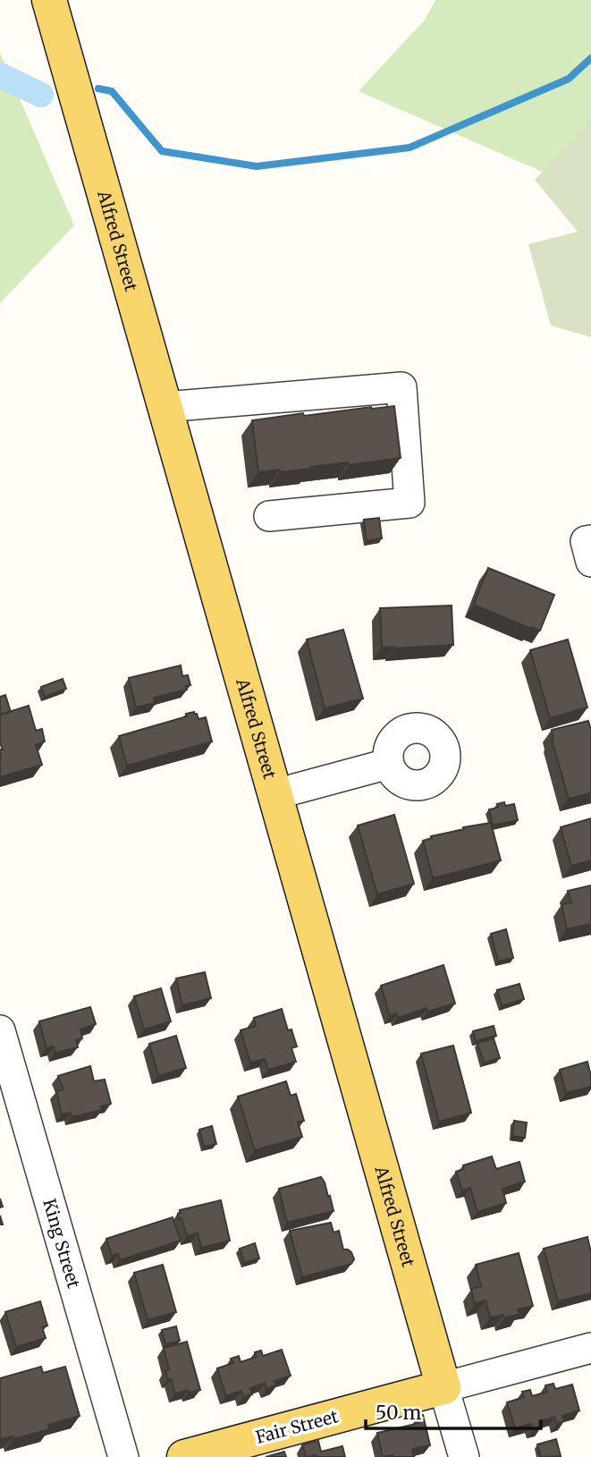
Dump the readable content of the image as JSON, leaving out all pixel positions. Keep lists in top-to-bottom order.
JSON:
{
  "streets": {
    "main road": ["Alfred Street", "Fair Street"],
    "street": ["King Street"]
  },
  "crossings": [
    ["Alfred Street", "Fair Street"]
  ],
  "scale_bar": "50 m"
}
